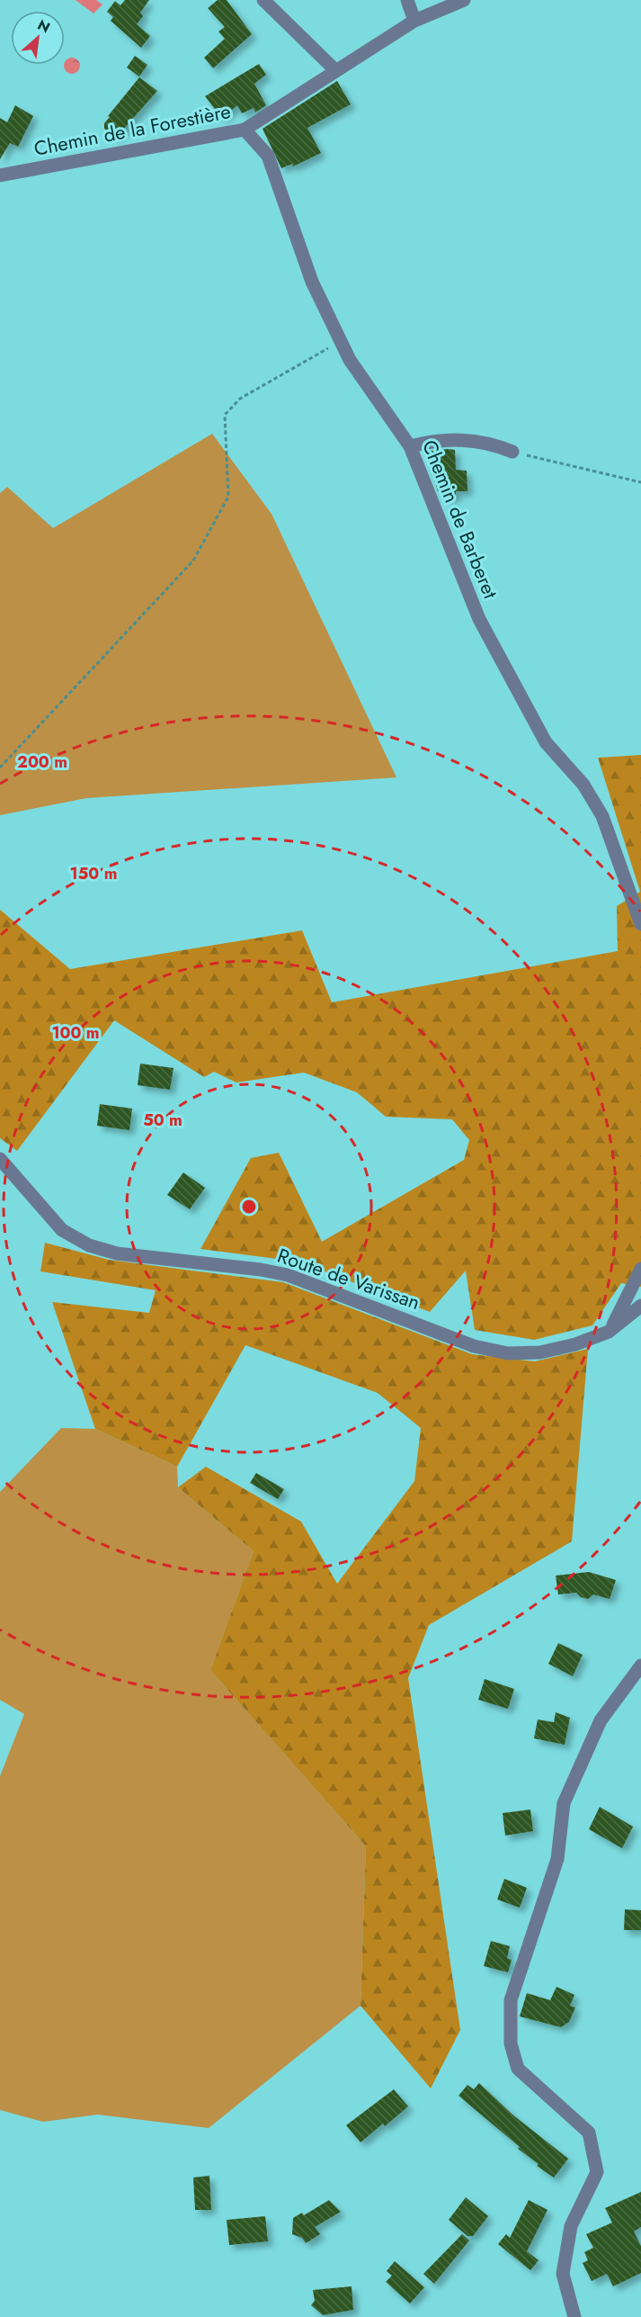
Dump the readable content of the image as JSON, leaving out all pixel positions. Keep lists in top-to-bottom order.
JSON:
{
  "streets": {
    "street": ["Chemin de la Forestière", "Chemin de Barberet", "Route de Varissan"]
  },
  "crossings": [
    ["Chemin de la Forestière", "Chemin de Barberet"]
  ],
  "north": "top right",
  "rings": [
    "200 m",
    "150 m",
    "100 m",
    "50 m"
  ]
}
